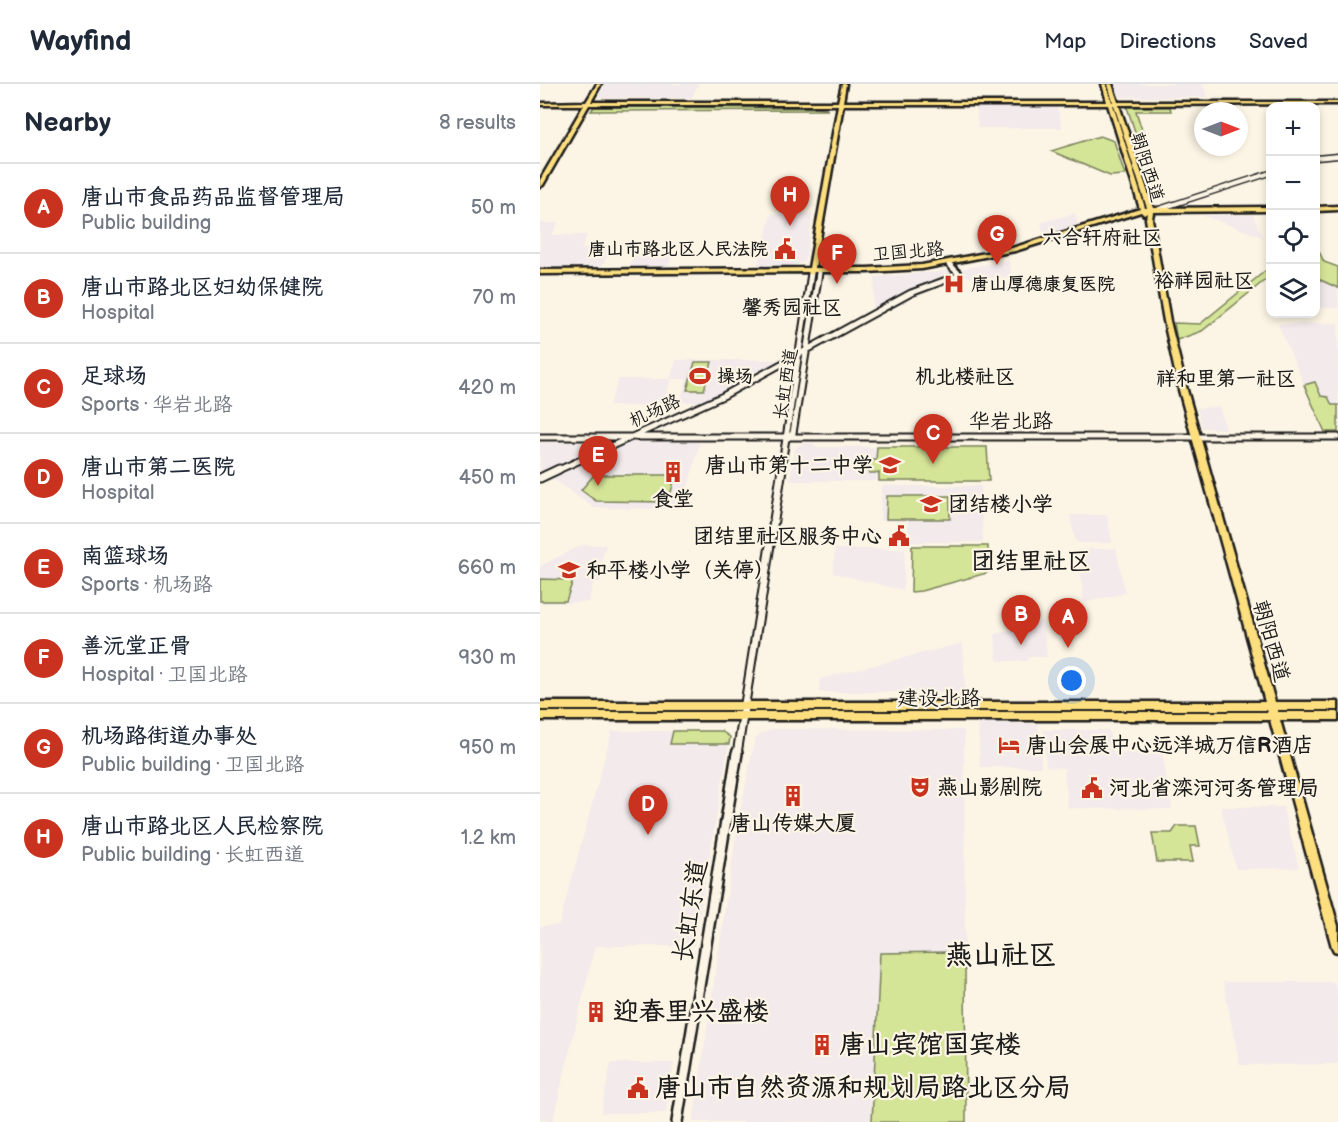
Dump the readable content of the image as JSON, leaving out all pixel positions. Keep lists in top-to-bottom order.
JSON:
{
  "streets": {
    "main road": [
      "朝阳西道",
      "卫国北路",
      "长虹西道",
      "建设北路"
    ],
    "street": ["机场路", "华岩北路", "长虹东道"]
  },
  "crossings": [
    ["朝阳西道", "卫国北路"],
    ["朝阳西道", "华岩北路"],
    ["朝阳西道", "建设北路"],
    ["卫国北路", "长虹西道"],
    ["卫国北路", "机场路"],
    ["长虹西道", "机场路"],
    ["长虹西道", "华岩北路"],
    ["长虹西道", "建设北路"],
    ["长虹西道", "长虹东道"],
    ["机场路", "华岩北路"],
    ["建设北路", "长虹东道"]
  ],
  "districts": [
    "六合轩府社区",
    "裕祥园社区",
    "馨秀园社区",
    "机北楼社区",
    "祥和里第一社区",
    "团结里社区",
    "燕山社区"
  ],
  "places": {
    "public building": [
      "唐山市路北区人民法院",
      "团结里社区服务中心",
      "河北省滦河河务管理局",
      "唐山市自然资源和规划局路北区分局"
    ],
    "hospital": ["唐山厚德康复医院"],
    "sports": ["操场"],
    "school or university": ["唐山市第十二中学", "团结楼小学", "和平楼小学（关停）"],
    "building": [
      "食堂",
      "唐山传媒大厦",
      "迎春里兴盛楼",
      "唐山宾馆国宾楼"
    ],
    "hotel": ["唐山会展中心远洋城万信R酒店"],
    "theatre": ["燕山影剧院"]
  },
  "north": "right",
  "page": {
    "header": "Wayfind",
    "nav": ["Map", "Directions", "Saved"],
    "heading": ["Nearby", "8 results"],
    "map_buttons": ["+", "−"],
    "list": [
      {
        "mark": "A",
        "name": "唐山市食品药品监督管理局",
        "note": "Public building",
        "value": "50 m"
      },
      {
        "mark": "B",
        "name": "唐山市路北区妇幼保健院",
        "note": "Hospital",
        "value": "70 m"
      },
      {
        "mark": "C",
        "name": "足球场",
        "note": "Sports · 华岩北路",
        "value": "420 m"
      },
      {
        "mark": "D",
        "name": "唐山市第二医院",
        "note": "Hospital",
        "value": "450 m"
      },
      {
        "mark": "E",
        "name": "南篮球场",
        "note": "Sports · 机场路",
        "value": "660 m"
      },
      {
        "mark": "F",
        "name": "善沅堂正骨",
        "note": "Hospital · 卫国北路",
        "value": "930 m"
      },
      {
        "mark": "G",
        "name": "机场路街道办事处",
        "note": "Public building · 卫国北路",
        "value": "950 m"
      },
      {
        "mark": "H",
        "name": "唐山市路北区人民检察院",
        "note": "Public building · 长虹西道",
        "value": "1.2 km"
      }
    ],
    "pins": [
      "H",
      "G",
      "F",
      "C",
      "E",
      "B",
      "A",
      "D"
    ]
  }
}
